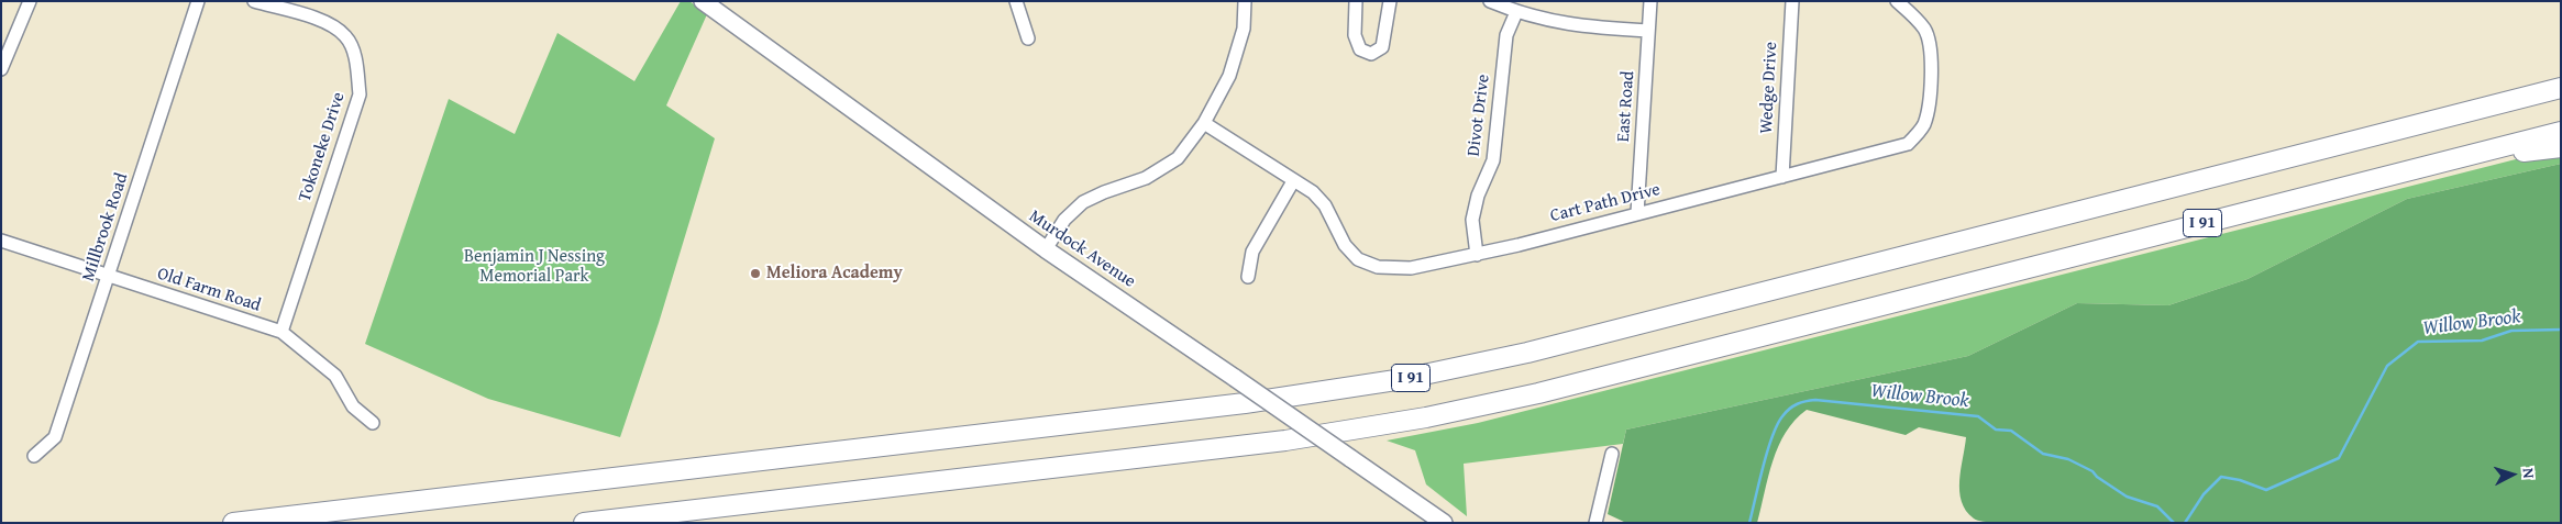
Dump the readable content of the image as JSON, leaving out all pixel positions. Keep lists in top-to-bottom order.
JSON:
{
  "streets": {
    "highway": ["I 91"],
    "main road": ["Murdock Avenue"],
    "street": [
      "Wedge Drive",
      "East Road",
      "Divot Drive",
      "Tokoneke Drive",
      "Cart Path Drive",
      "Millbrook Road",
      "Old Farm Road"
    ]
  },
  "crossings": [
    ["Wedge Drive", "Cart Path Drive"],
    ["East Road", "Cart Path Drive"],
    ["Divot Drive", "Cart Path Drive"],
    ["Tokoneke Drive", "Old Farm Road"],
    ["Millbrook Road", "Old Farm Road"]
  ],
  "water": ["Willow Brook"],
  "parks": ["Benjamin J Nessing Memorial Park"],
  "places": ["Meliora Academy"],
  "north": "right"
}
